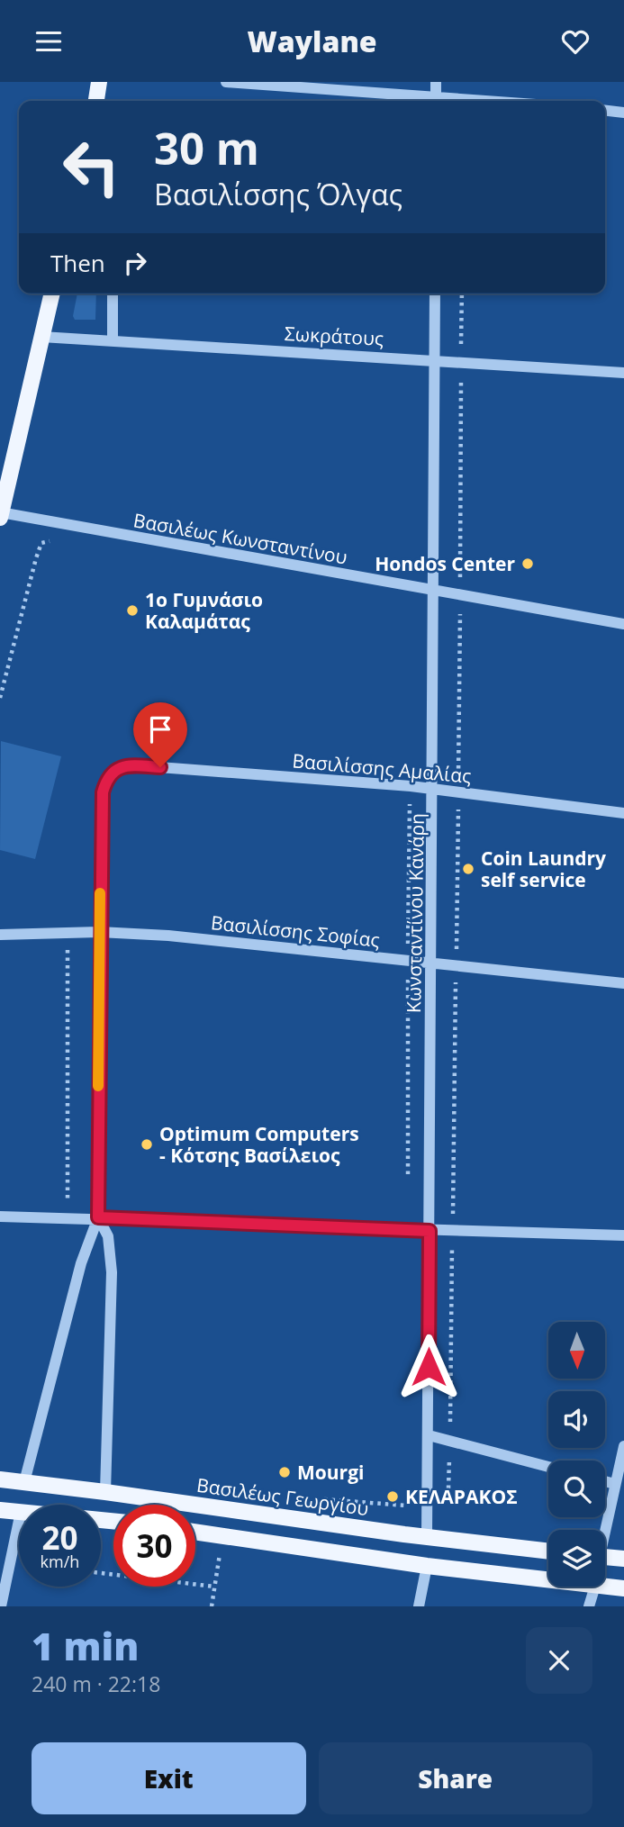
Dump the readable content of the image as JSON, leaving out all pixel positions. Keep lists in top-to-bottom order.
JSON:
{
  "streets": {
    "main road": ["Βασιλέως Γεωργίου"],
    "street": [
      "Σωκράτους",
      "Βασιλέως Κωνσταντίνου",
      "Βασιλίσσης Αμαλίας",
      "Κωνσταντίνου Κανάρη",
      "Βασιλίσσης Σοφίας"
    ]
  },
  "crossings": [
    ["Σωκράτους", "Κωνσταντίνου Κανάρη"],
    ["Βασιλέως Κωνσταντίνου", "Κωνσταντίνου Κανάρη"],
    ["Βασιλίσσης Αμαλίας", "Κωνσταντίνου Κανάρη"],
    ["Βασιλίσσης Αμαλίας", "Βασιλίσσης Σοφίας"],
    ["Κωνσταντίνου Κανάρη", "Βασιλίσσης Σοφίας"],
    ["Κωνσταντίνου Κανάρη", "Βασιλέως Γεωργίου"]
  ],
  "places": [
    "Hondos Center",
    "1ο Γυμνάσιο Καλαμάτας",
    "Coin Laundry self service",
    "Optimum Computers - Κότσης Βασίλειος",
    "Mourgi",
    "ΚΕΛΑΡΑΚΟΣ"
  ],
  "north": "bottom",
  "page": {
    "header": "Waylane",
    "turn": ["30 m", "Βασιλίσσης Όλγας"],
    "then": "Then",
    "speed": "20 km/h",
    "limit": "30",
    "heading": ["1 min", "240 m · 22:18"],
    "buttons": ["Exit", "Share"]
  }
}
